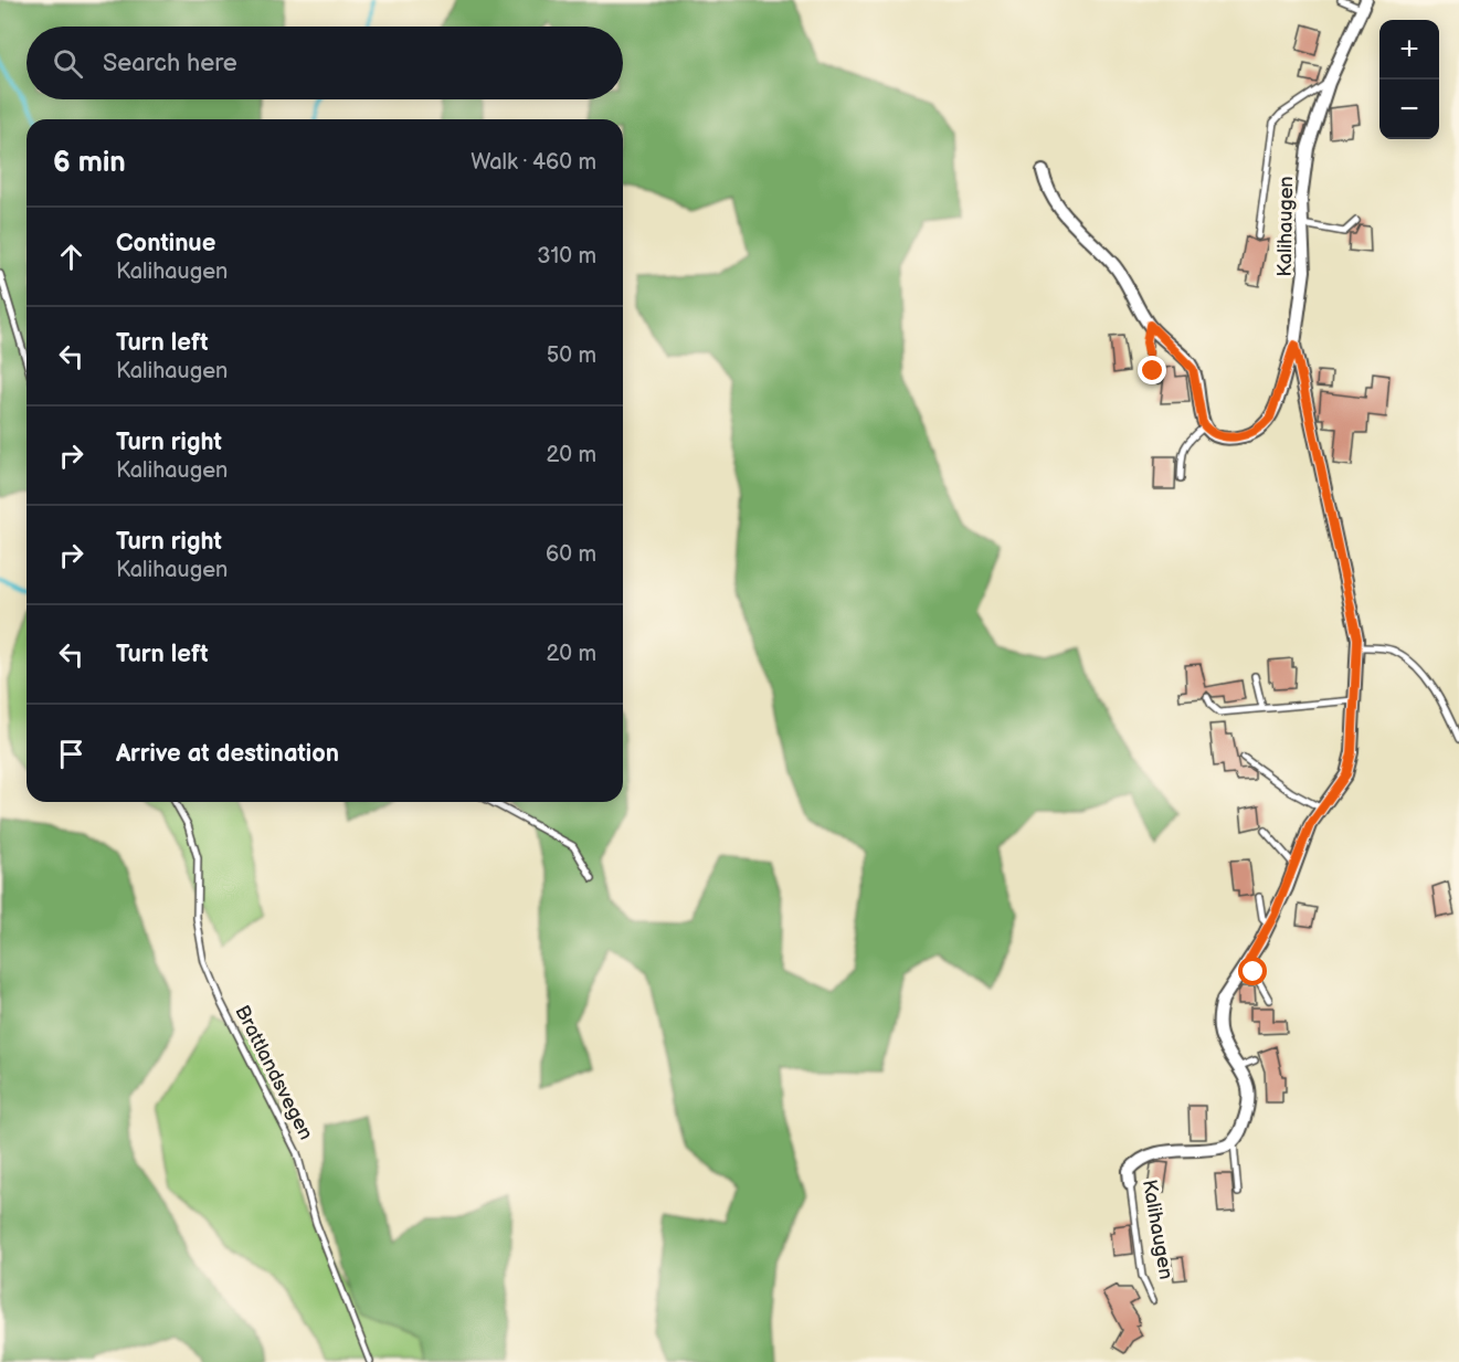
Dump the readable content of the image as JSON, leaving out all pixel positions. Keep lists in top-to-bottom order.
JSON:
{
  "streets": {
    "street": ["Kalihaugen"],
    "lane": ["Brattlandsvegen"]
  },
  "page": {
    "map_buttons": ["+", "−"],
    "search": "Search here",
    "heading": ["6 min", "Walk · 460 m"],
    "list": [
      ["Continue", "Kalihaugen", "310 m"],
      ["Turn left", "Kalihaugen", "50 m"],
      ["Turn right", "Kalihaugen", "20 m"],
      ["Turn right", "Kalihaugen", "60 m"],
      ["Turn left", "20 m"],
      "Arrive at destination"
    ]
  }
}
